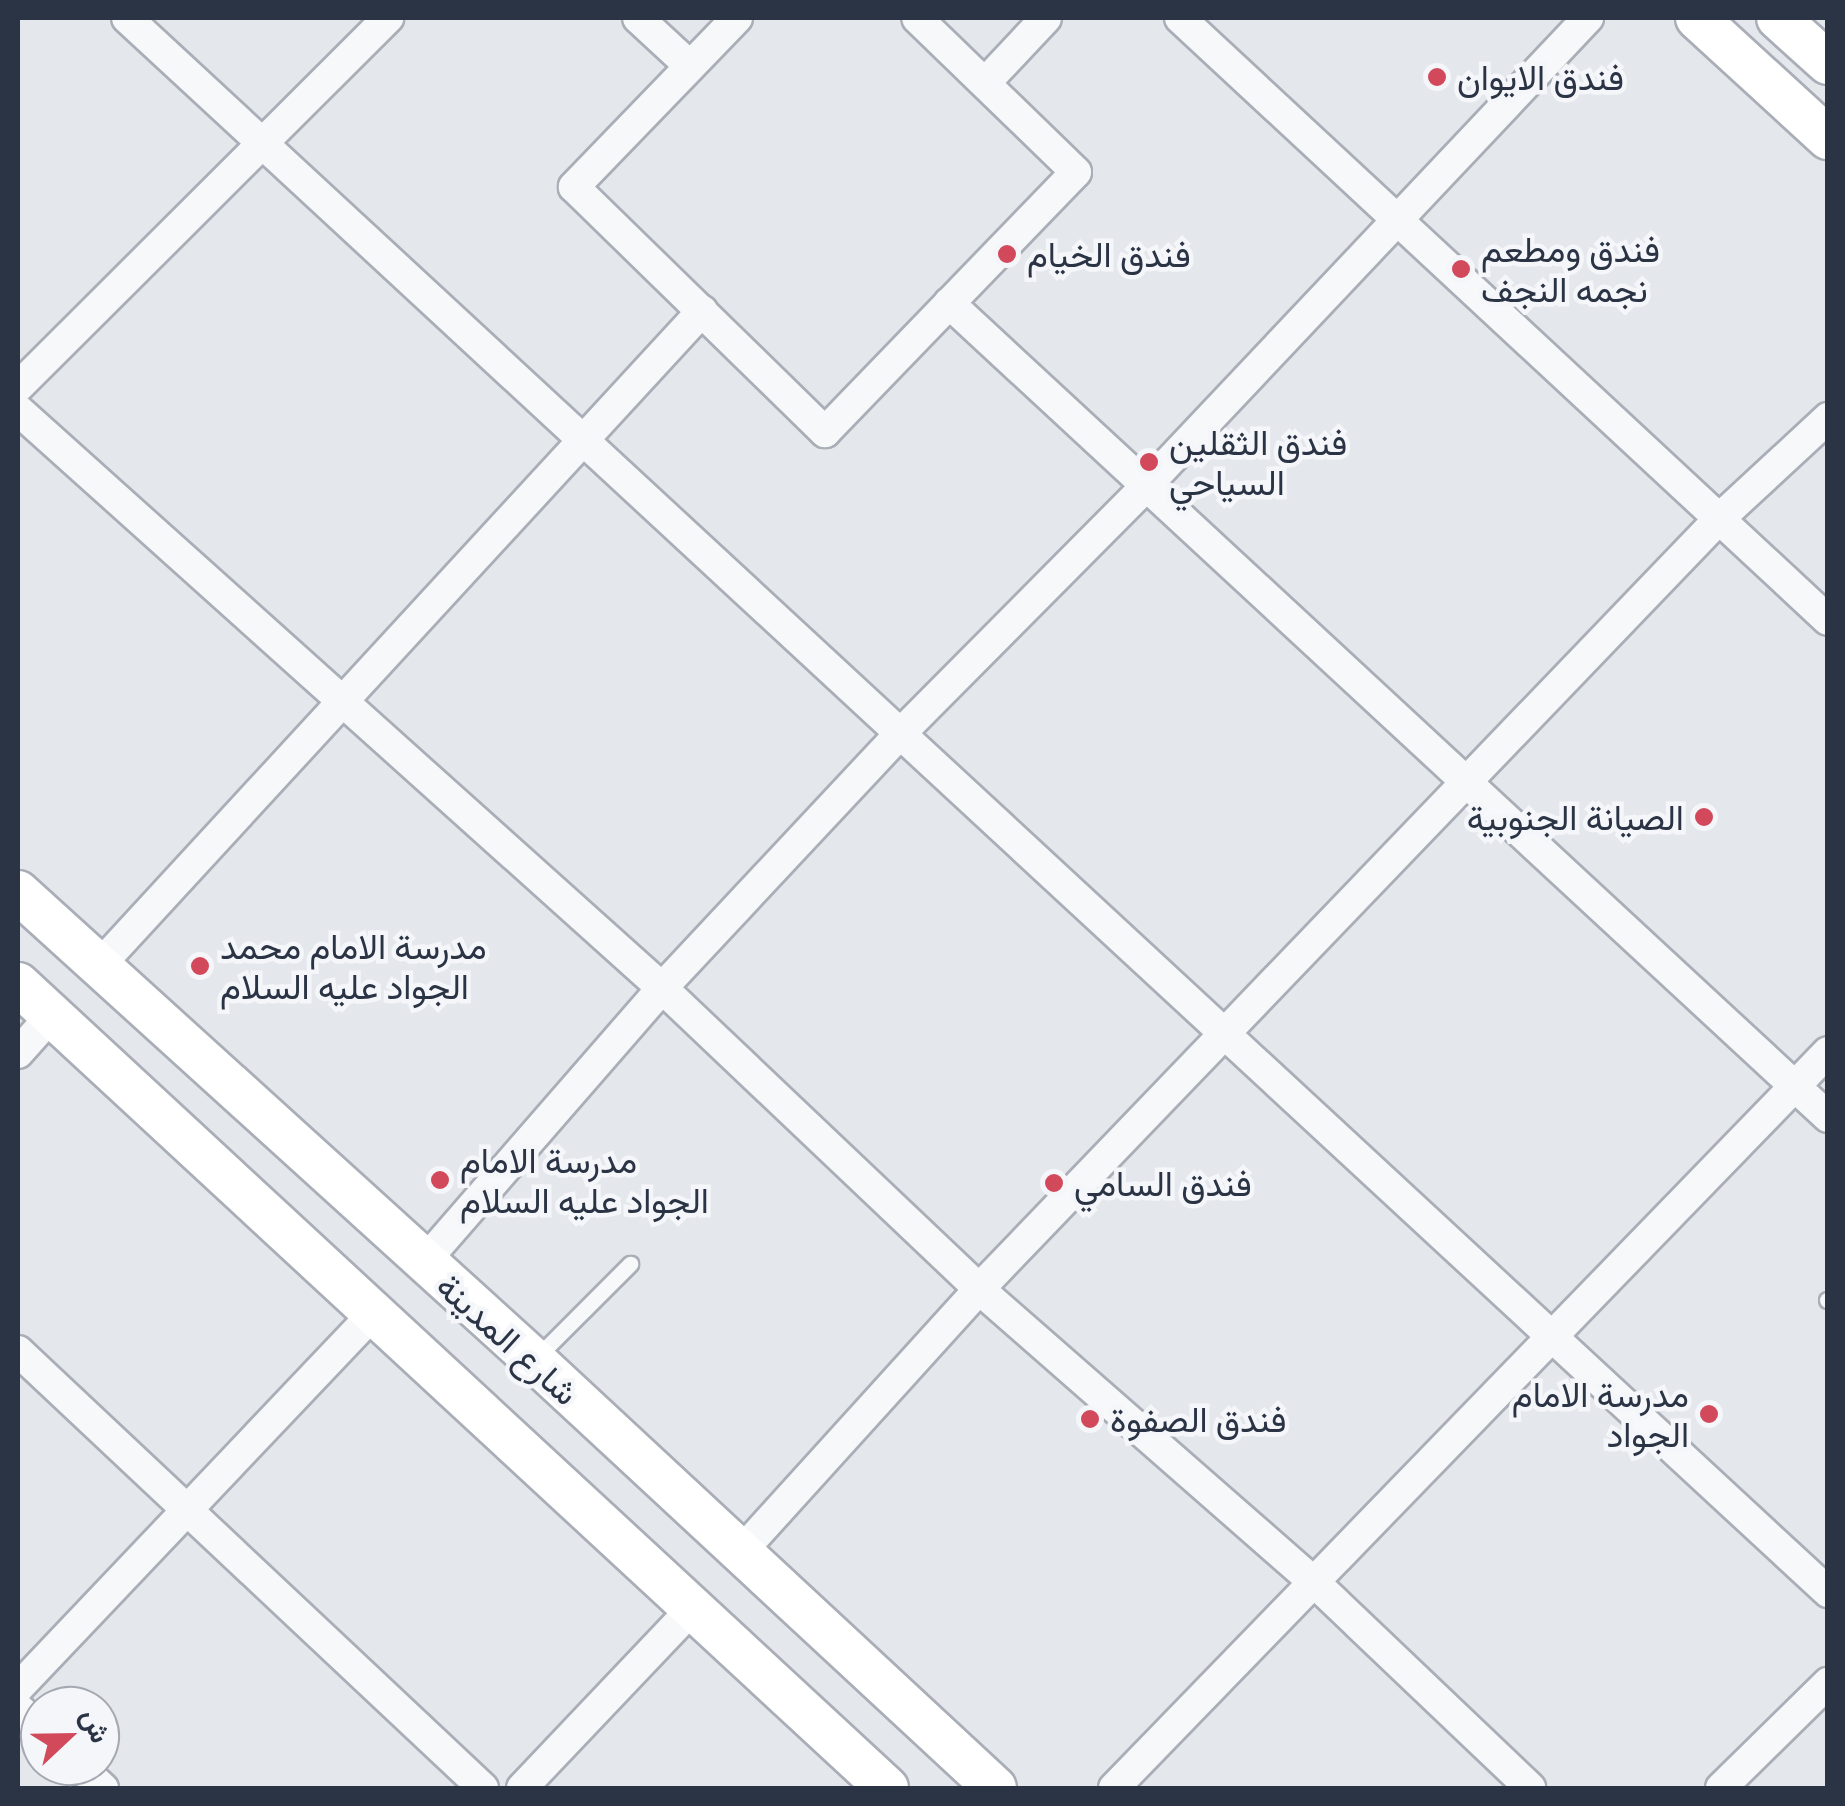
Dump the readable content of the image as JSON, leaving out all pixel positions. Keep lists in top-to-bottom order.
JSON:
{
  "streets": {
    "main road": ["شارع المدينة"]
  },
  "places": [
    "فندق الايوان",
    "فندق الخيام",
    "فندق ومطعم نجمه النجف",
    "فندق الثقلين السياحي",
    "الصيانة الجنوبية",
    "مدرسة الامام محمد الجواد عليه السلام",
    "مدرسة الامام الجواد عليه السلام",
    "فندق السامي",
    "مدرسة الامام الجواد",
    "فندق الصفوة"
  ],
  "north": "right"
}
